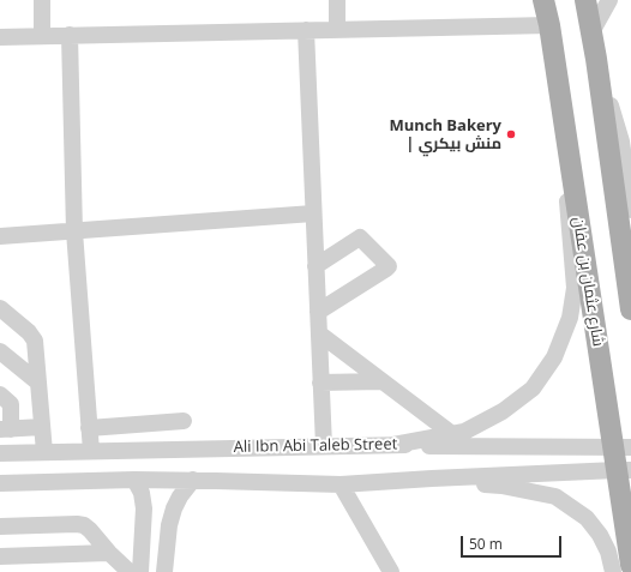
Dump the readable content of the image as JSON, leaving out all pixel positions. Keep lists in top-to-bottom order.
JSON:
{
  "streets": {
    "main road": ["شارع عثمان بن عفان"],
    "street": ["Ali Ibn Abi Taleb Street"]
  },
  "crossings": [
    ["شارع عثمان بن عفان", "Ali Ibn Abi Taleb Street"]
  ],
  "places": ["Munch Bakery | منش بيكري"],
  "scale_bar": "50 m"
}
